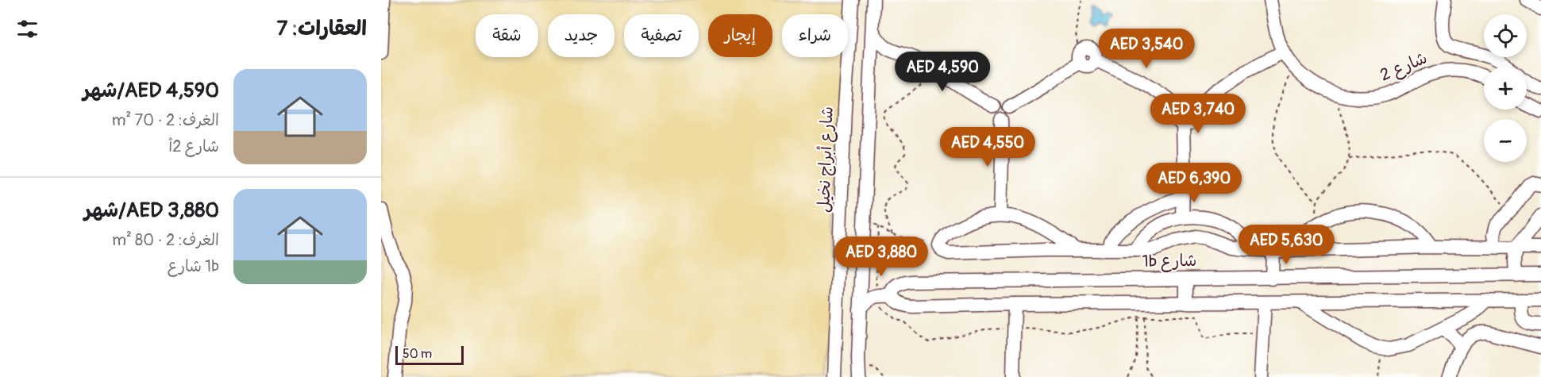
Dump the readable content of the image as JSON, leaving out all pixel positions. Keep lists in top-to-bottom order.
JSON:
{
  "streets": {
    "street": ["شارع 2", "شارع أبراج نخيل", "1b شارع"]
  },
  "scale_bar": "50 m",
  "page": {
    "heading": "العقارات: 7",
    "map_buttons": ["+", "−"],
    "chip": [
      "شراء",
      "إيجار",
      "تصفية",
      "جديد",
      "شقة"
    ],
    "price": [
      "AED 3,540",
      "AED 4,590",
      "AED 3,740",
      "AED 4,550",
      "AED 6,390",
      "AED 5,630",
      "AED 3,880"
    ],
    "list": [
      {
        "name": "AED 4,590/شهر",
        "note": "الغرف: 2 · 70 m² · شارع 2أ"
      },
      {
        "name": "AED 3,880/شهر",
        "note": "الغرف: 2 · 80 m² · 1b شارع"
      }
    ],
    "scale": "50 m"
  }
}
